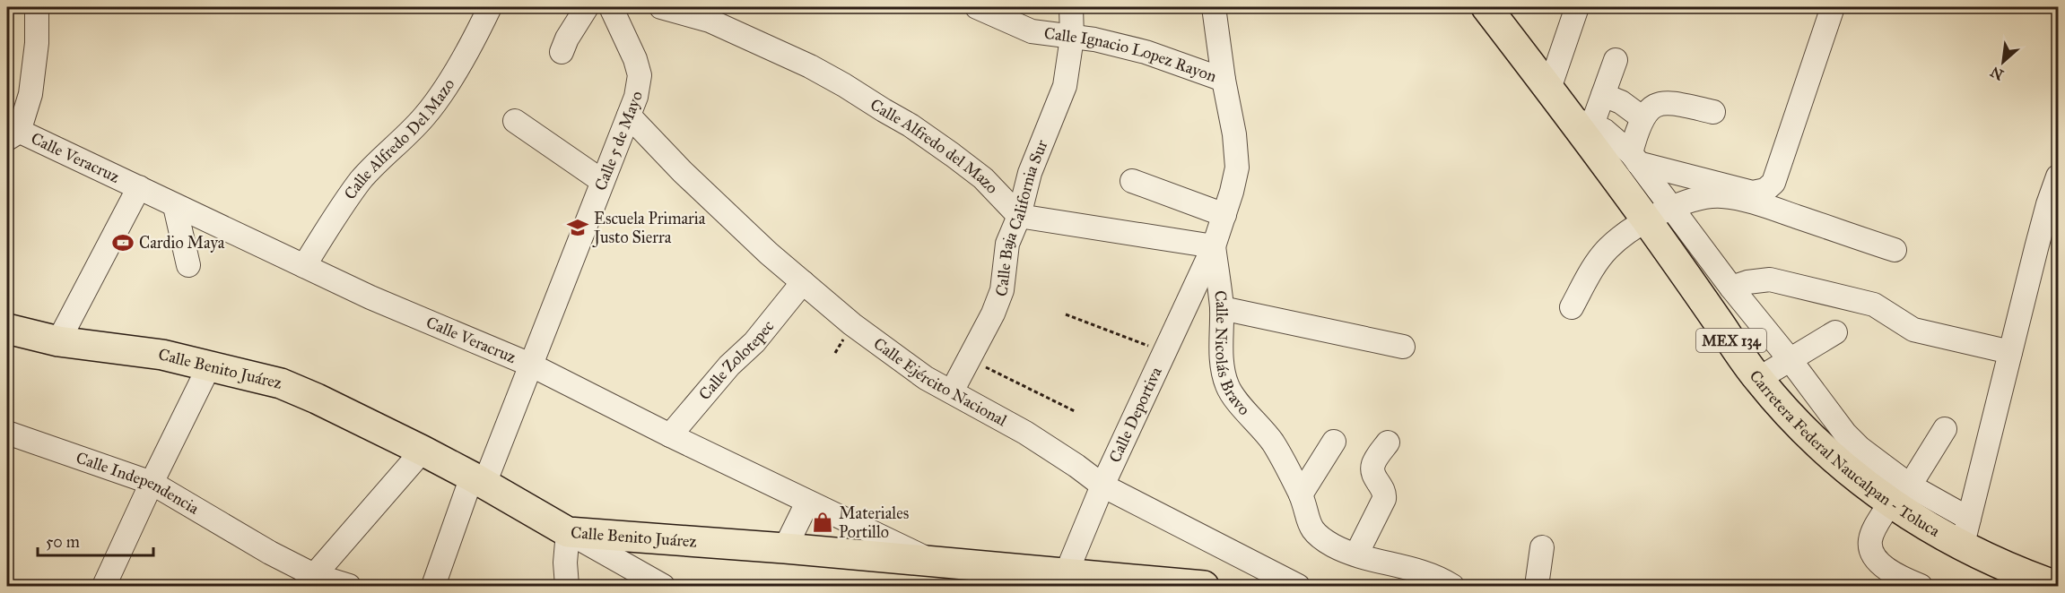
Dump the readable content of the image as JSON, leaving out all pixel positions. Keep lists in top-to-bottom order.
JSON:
{
  "streets": {
    "main road": ["MEX 134", "Calle Benito Juárez", "Carretera Federal Naucalpan - Toluca"],
    "street": [
      "Calle Ignacio Lopez Rayon",
      "Calle Alfredo Del Mazo",
      "Calle 5 de Mayo",
      "Calle Alfredo del Mazo",
      "Calle Veracruz",
      "Calle Baja California Sur",
      "Calle Nicolás Bravo",
      "Calle Zolotepec",
      "Calle Ejército Nacional",
      "Calle Deportiva",
      "Calle Independencia"
    ]
  },
  "crossings": [
    ["Calle Ignacio Lopez Rayon", "Calle Baja California Sur"],
    ["Calle Ignacio Lopez Rayon", "Calle Nicolás Bravo"],
    ["Calle Alfredo Del Mazo", "Calle Veracruz"],
    ["Calle 5 de Mayo", "Calle Veracruz"],
    ["Calle 5 de Mayo", "Calle Benito Juárez"],
    ["Calle 5 de Mayo", "Calle Ejército Nacional"],
    ["Calle Alfredo del Mazo", "Calle Baja California Sur"],
    ["Calle Veracruz", "Calle Zolotepec"],
    ["Calle Veracruz", "Calle Benito Juárez"],
    ["Calle Baja California Sur", "Calle Ejército Nacional"],
    ["Calle Nicolás Bravo", "Calle Deportiva"],
    ["Calle Zolotepec", "Calle Ejército Nacional"],
    ["Calle Benito Juárez", "Calle Deportiva"],
    ["Calle Ejército Nacional", "Calle Deportiva"]
  ],
  "places": {
    "school or university": ["Escuela Primaria Justo Sierra"],
    "sports": ["Cardio Maya"],
    "shop": ["Materiales Portillo"]
  },
  "scale_bar": "50 m",
  "north": "bottom left"
}
